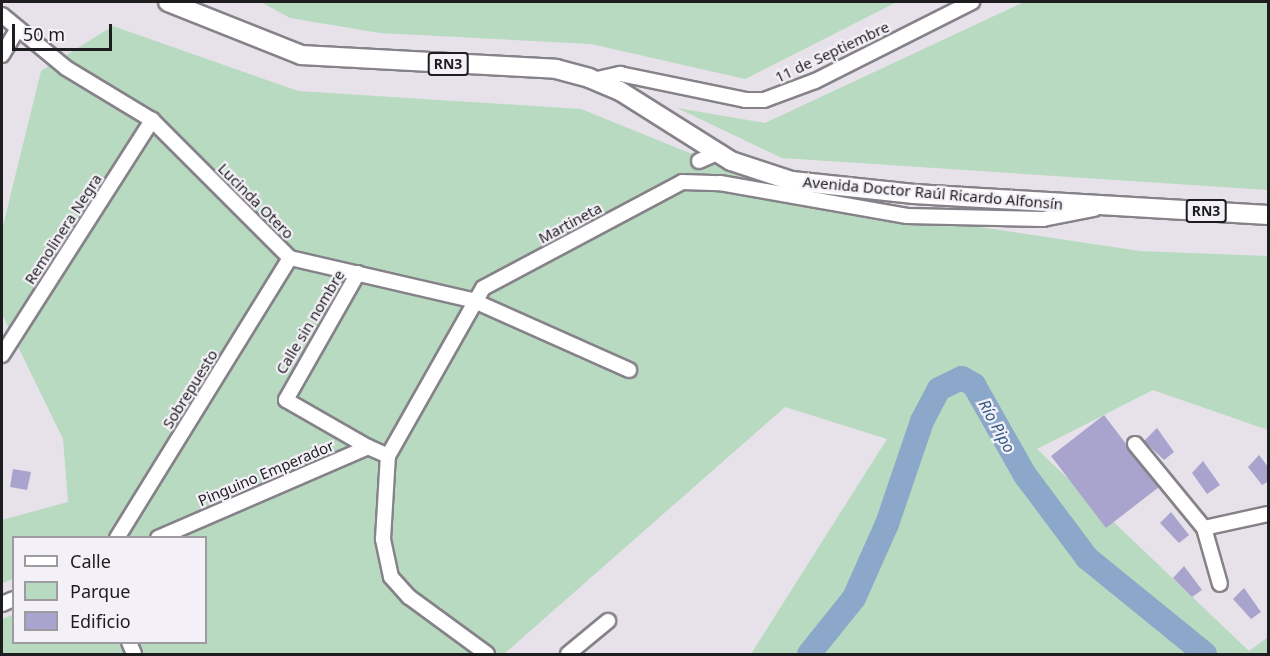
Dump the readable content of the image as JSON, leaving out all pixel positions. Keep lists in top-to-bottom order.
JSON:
{
  "streets": {
    "main road": ["RN3", "Avenida Doctor Raúl Ricardo Alfonsín"],
    "street": [
      "11 de Septiembre",
      "Lucinda Otero",
      "Martineta",
      "Remolinera Negra",
      "Calle sin nombre",
      "Sobrepuesto",
      "Pinguino Emperador"
    ]
  },
  "crossings": [
    ["11 de Septiembre", "Avenida Doctor Raúl Ricardo Alfonsín"],
    ["Avenida Doctor Raúl Ricardo Alfonsín", "Martineta"],
    ["Lucinda Otero", "Martineta"],
    ["Lucinda Otero", "Remolinera Negra"],
    ["Lucinda Otero", "Calle sin nombre"],
    ["Lucinda Otero", "Sobrepuesto"],
    ["Calle sin nombre", "Pinguino Emperador"]
  ],
  "water": ["Río Pipo"],
  "legend": ["Calle", "Parque", "Edificio"],
  "scale_bar": "50 m"
}
